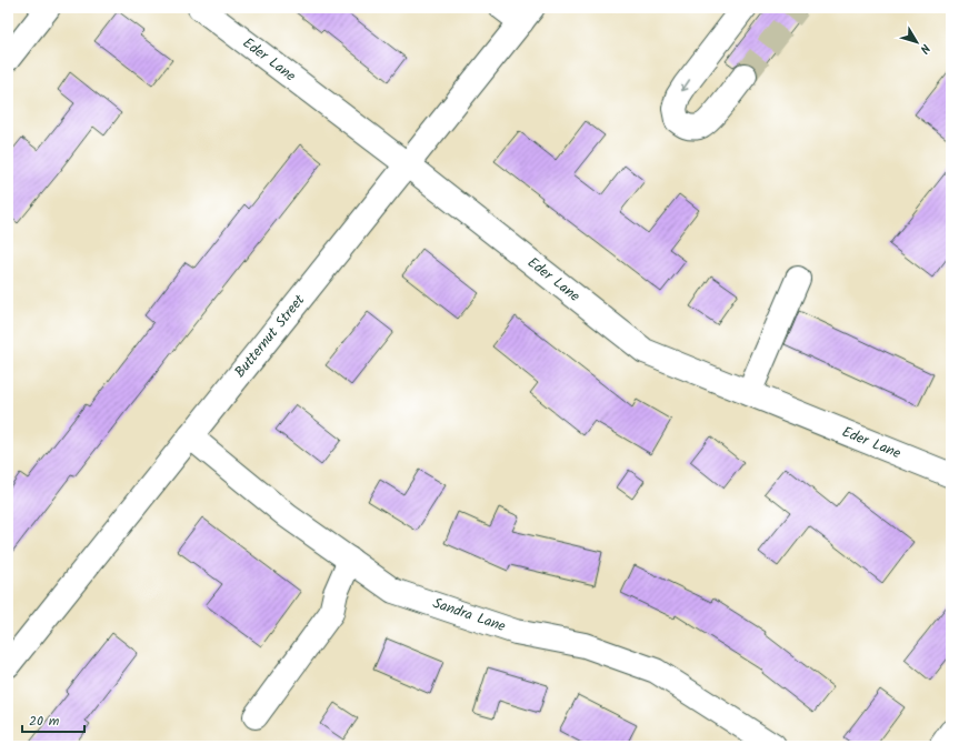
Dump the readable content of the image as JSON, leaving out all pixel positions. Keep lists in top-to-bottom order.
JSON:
{
  "streets": {
    "street": ["Eder Lane", "Butternut Street", "Sandra Lane"]
  },
  "crossings": [
    ["Eder Lane", "Butternut Street"],
    ["Butternut Street", "Sandra Lane"]
  ],
  "scale_bar": "20 m",
  "north": "bottom right"
}
